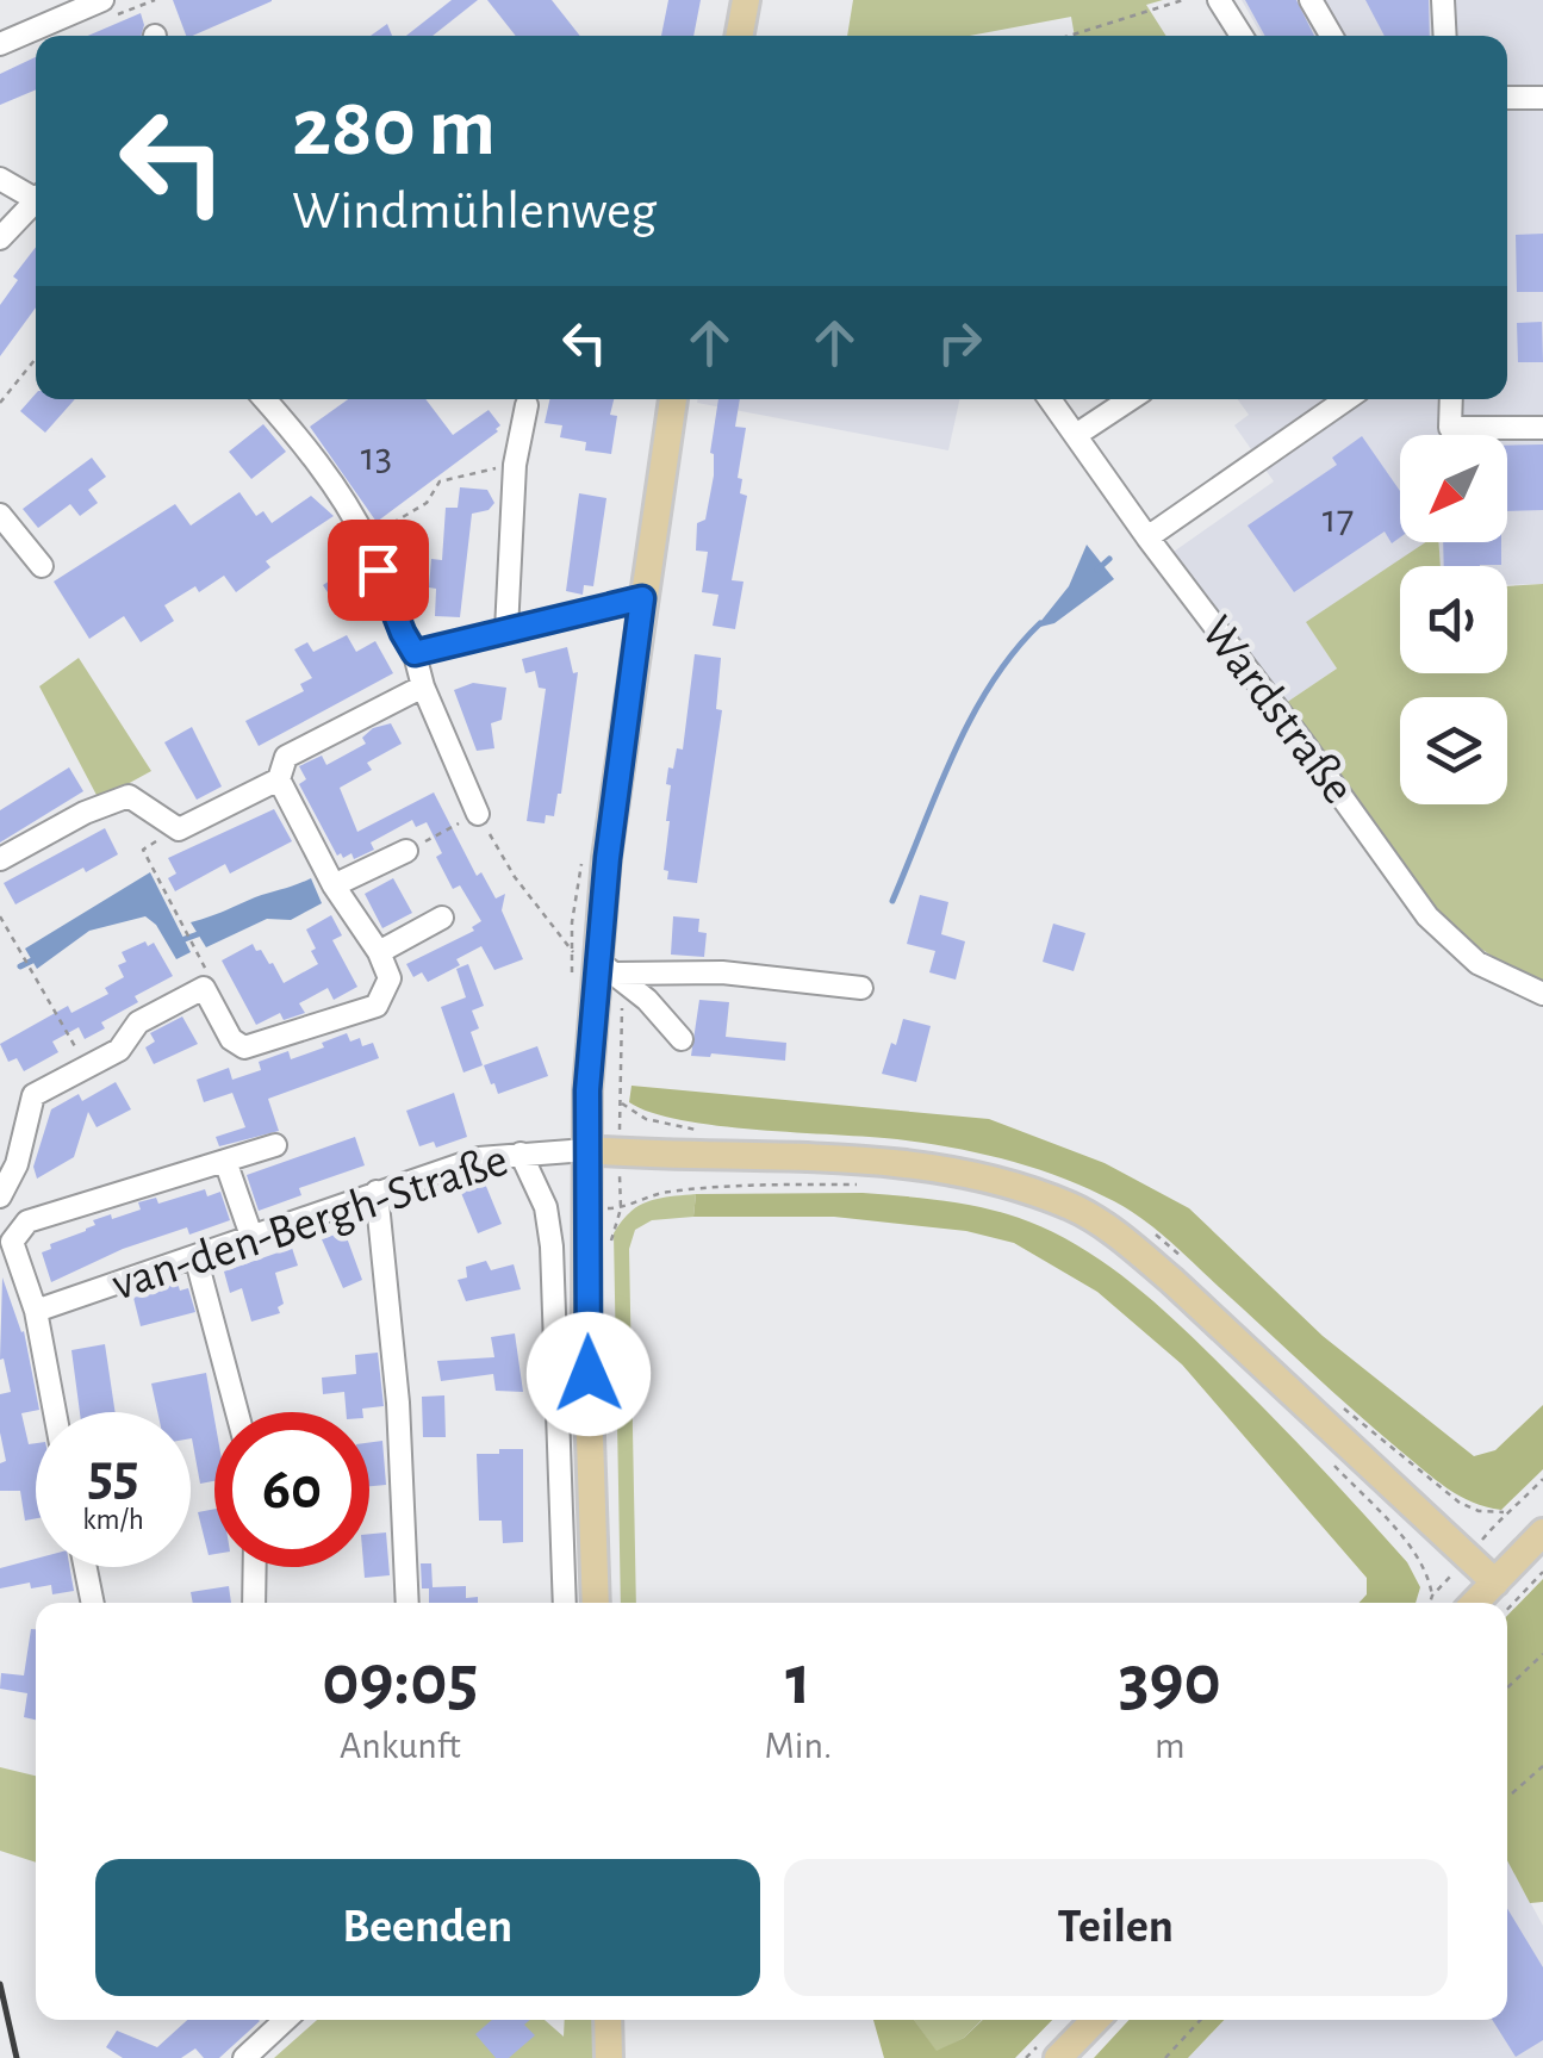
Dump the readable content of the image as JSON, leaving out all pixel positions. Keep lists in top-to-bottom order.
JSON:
{
  "streets": {
    "street": ["Wardstraße", "van-den-Bergh-Straße"]
  },
  "house_numbers": ["13", "17"],
  "north": "bottom left",
  "page": {
    "turn": ["280 m", "Windmühlenweg"],
    "speed": "55 km/h",
    "limit": "60",
    "eta": [
      "09:05",
      "Ankunft",
      "1",
      "Min.",
      "390",
      "m"
    ],
    "buttons": ["Beenden", "Teilen"]
  }
}
